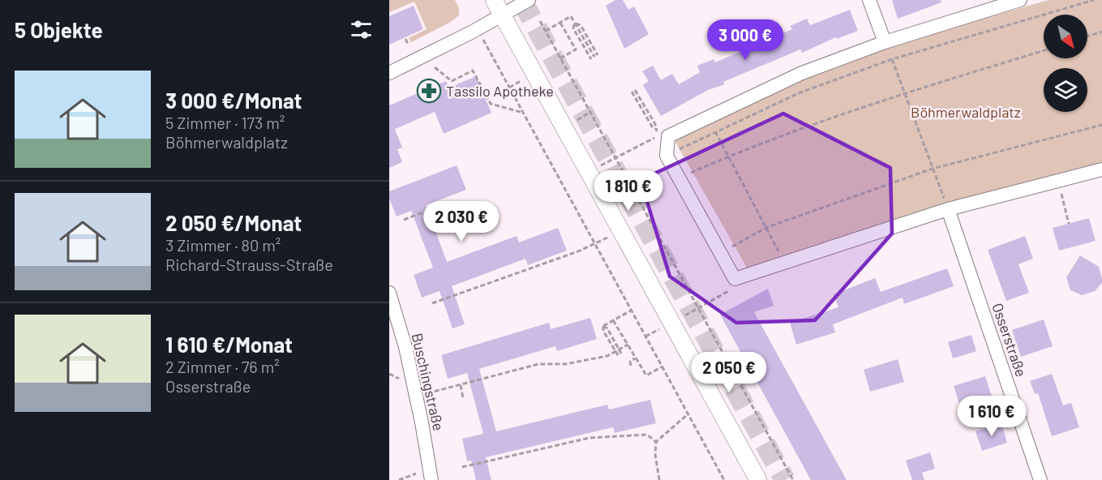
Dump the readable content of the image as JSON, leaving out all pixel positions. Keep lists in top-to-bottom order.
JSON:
{
  "streets": {
    "street": ["Osserstraße", "Buschingstraße"]
  },
  "parks": ["Böhmerwaldplatz"],
  "places": {
    "pharmacy": ["Tassilo Apotheke"]
  },
  "north": "bottom right",
  "page": {
    "heading": "5 Objekte",
    "price": [
      "3 000 €",
      "1 810 €",
      "2 030 €",
      "2 050 €",
      "1 610 €"
    ],
    "list": [
      {
        "name": "3 000 €/Monat",
        "note": "5 Zimmer · 173 m² · Böhmerwaldplatz"
      },
      {
        "name": "2 050 €/Monat",
        "note": "3 Zimmer · 80 m² · Richard-Strauss-Straße"
      },
      {
        "name": "1 610 €/Monat",
        "note": "2 Zimmer · 76 m² · Osserstraße"
      }
    ]
  }
}
